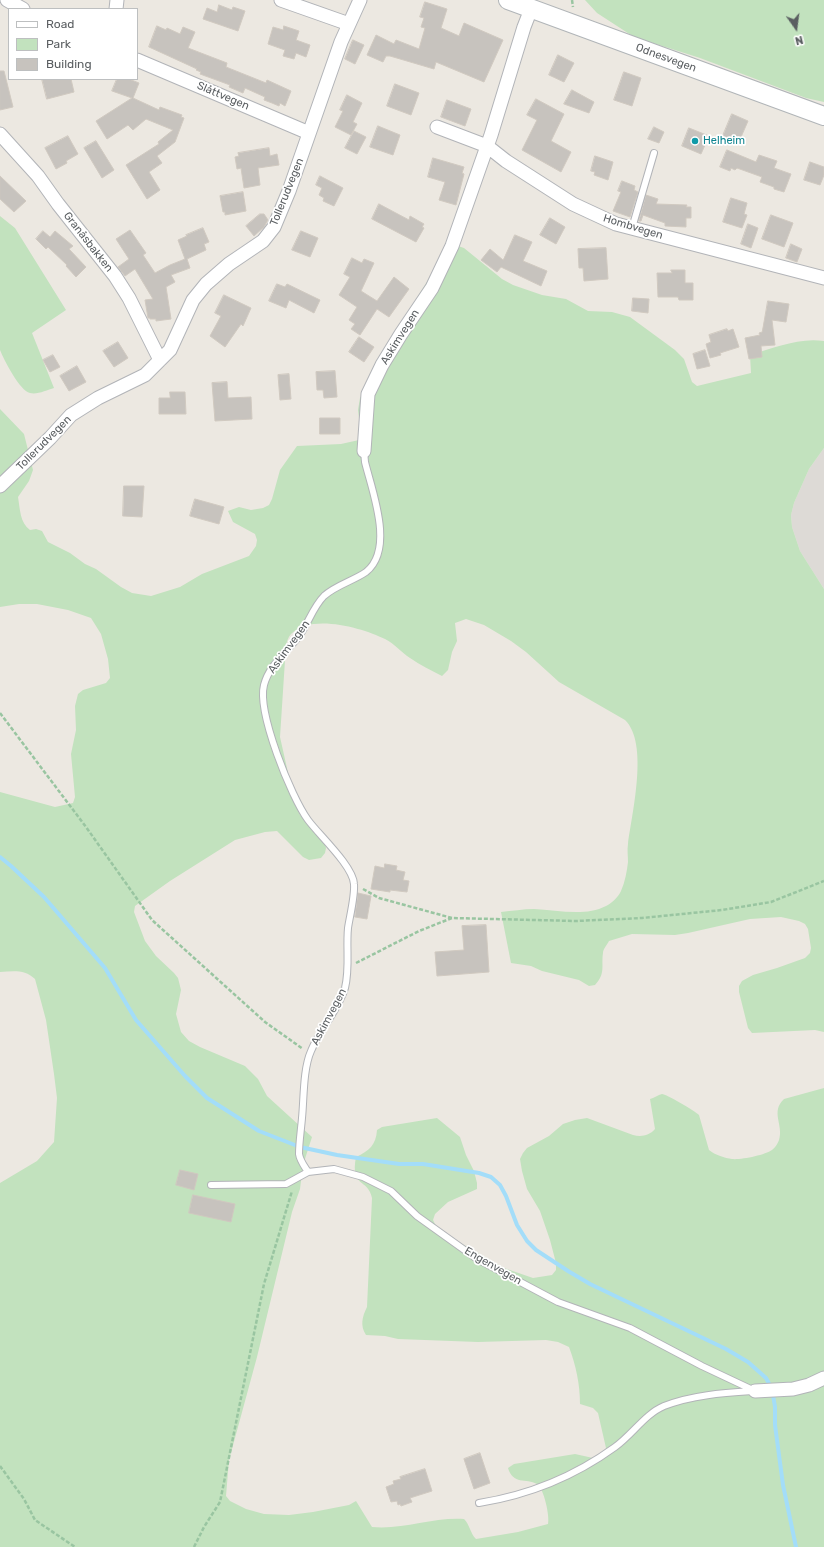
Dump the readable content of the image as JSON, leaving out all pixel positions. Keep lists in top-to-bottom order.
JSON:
{
  "streets": {
    "main road": ["Odnesvegen"],
    "street": [
      "Slåttvegen",
      "Tollerudvegen",
      "Hombvegen",
      "Granåsbakken",
      "Askimvegen",
      "Engenvegen"
    ]
  },
  "crossings": [
    ["Odnesvegen", "Askimvegen"],
    ["Slåttvegen", "Tollerudvegen"],
    ["Tollerudvegen", "Granåsbakken"],
    ["Hombvegen", "Askimvegen"],
    ["Askimvegen", "Engenvegen"]
  ],
  "places": ["Helheim"],
  "legend": ["Road", "Park", "Building"],
  "north": "bottom"
}
